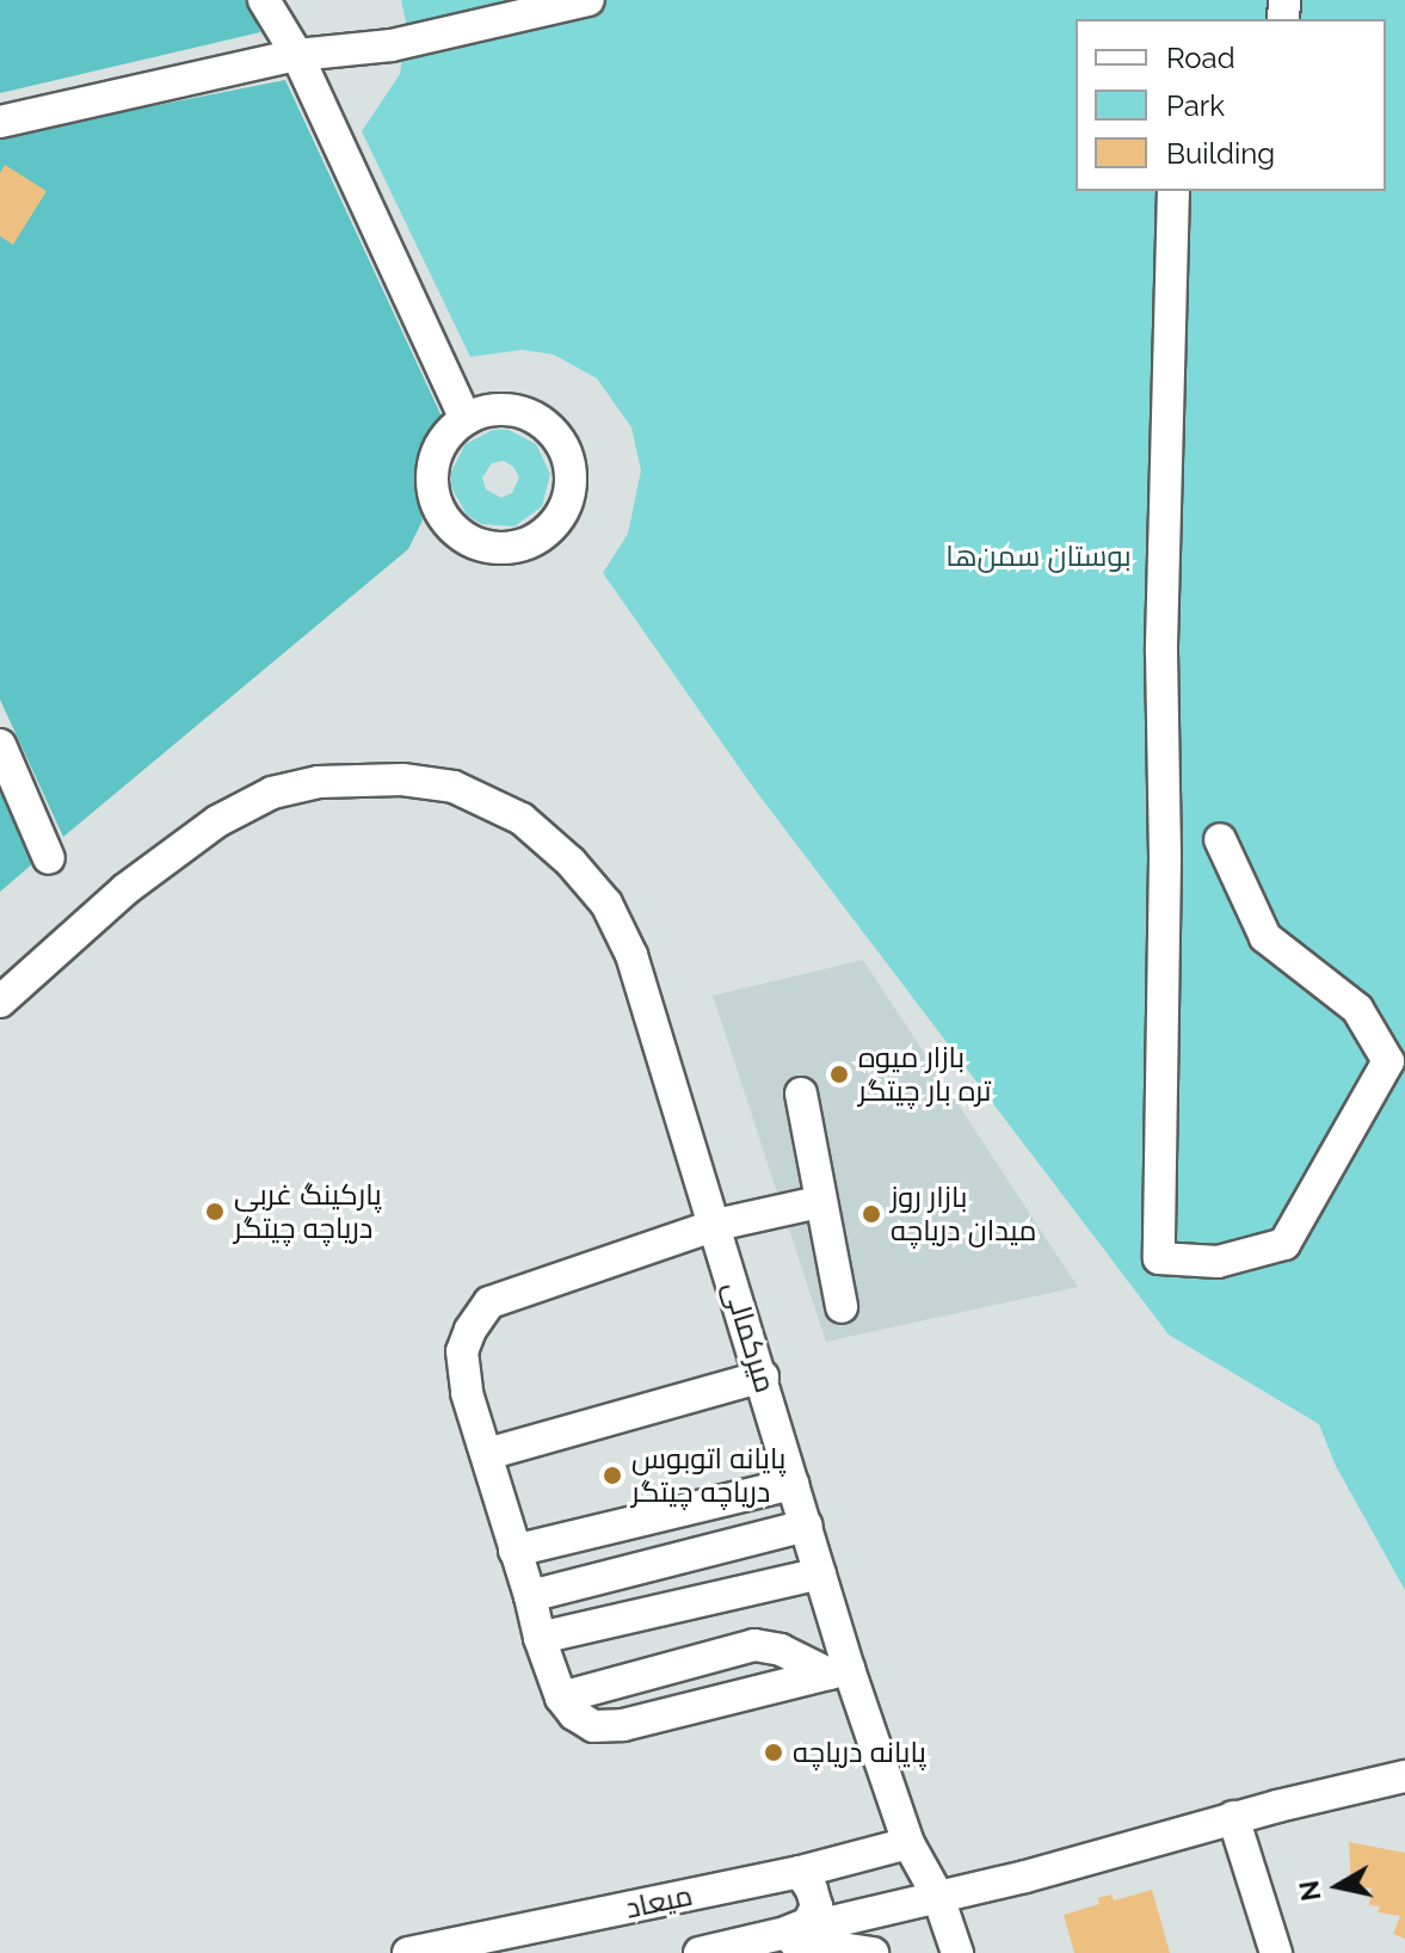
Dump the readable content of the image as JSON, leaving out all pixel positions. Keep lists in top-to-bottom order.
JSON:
{
  "streets": {
    "street": ["میرکمالی", "میعاد"]
  },
  "crossings": [
    ["میرکمالی", "میعاد"]
  ],
  "parks": ["بوستان سمن‌ها"],
  "places": [
    "بازار میوه تره بار چیتگر",
    "پارکینگ غربی دریاچه چیتگر",
    "بازار روز میدان دریاچه",
    "پایانه اتوبوس دریاچه چیتگر",
    "پایانه دریاچه"
  ],
  "legend": ["Road", "Park", "Building"],
  "north": "left"
}
